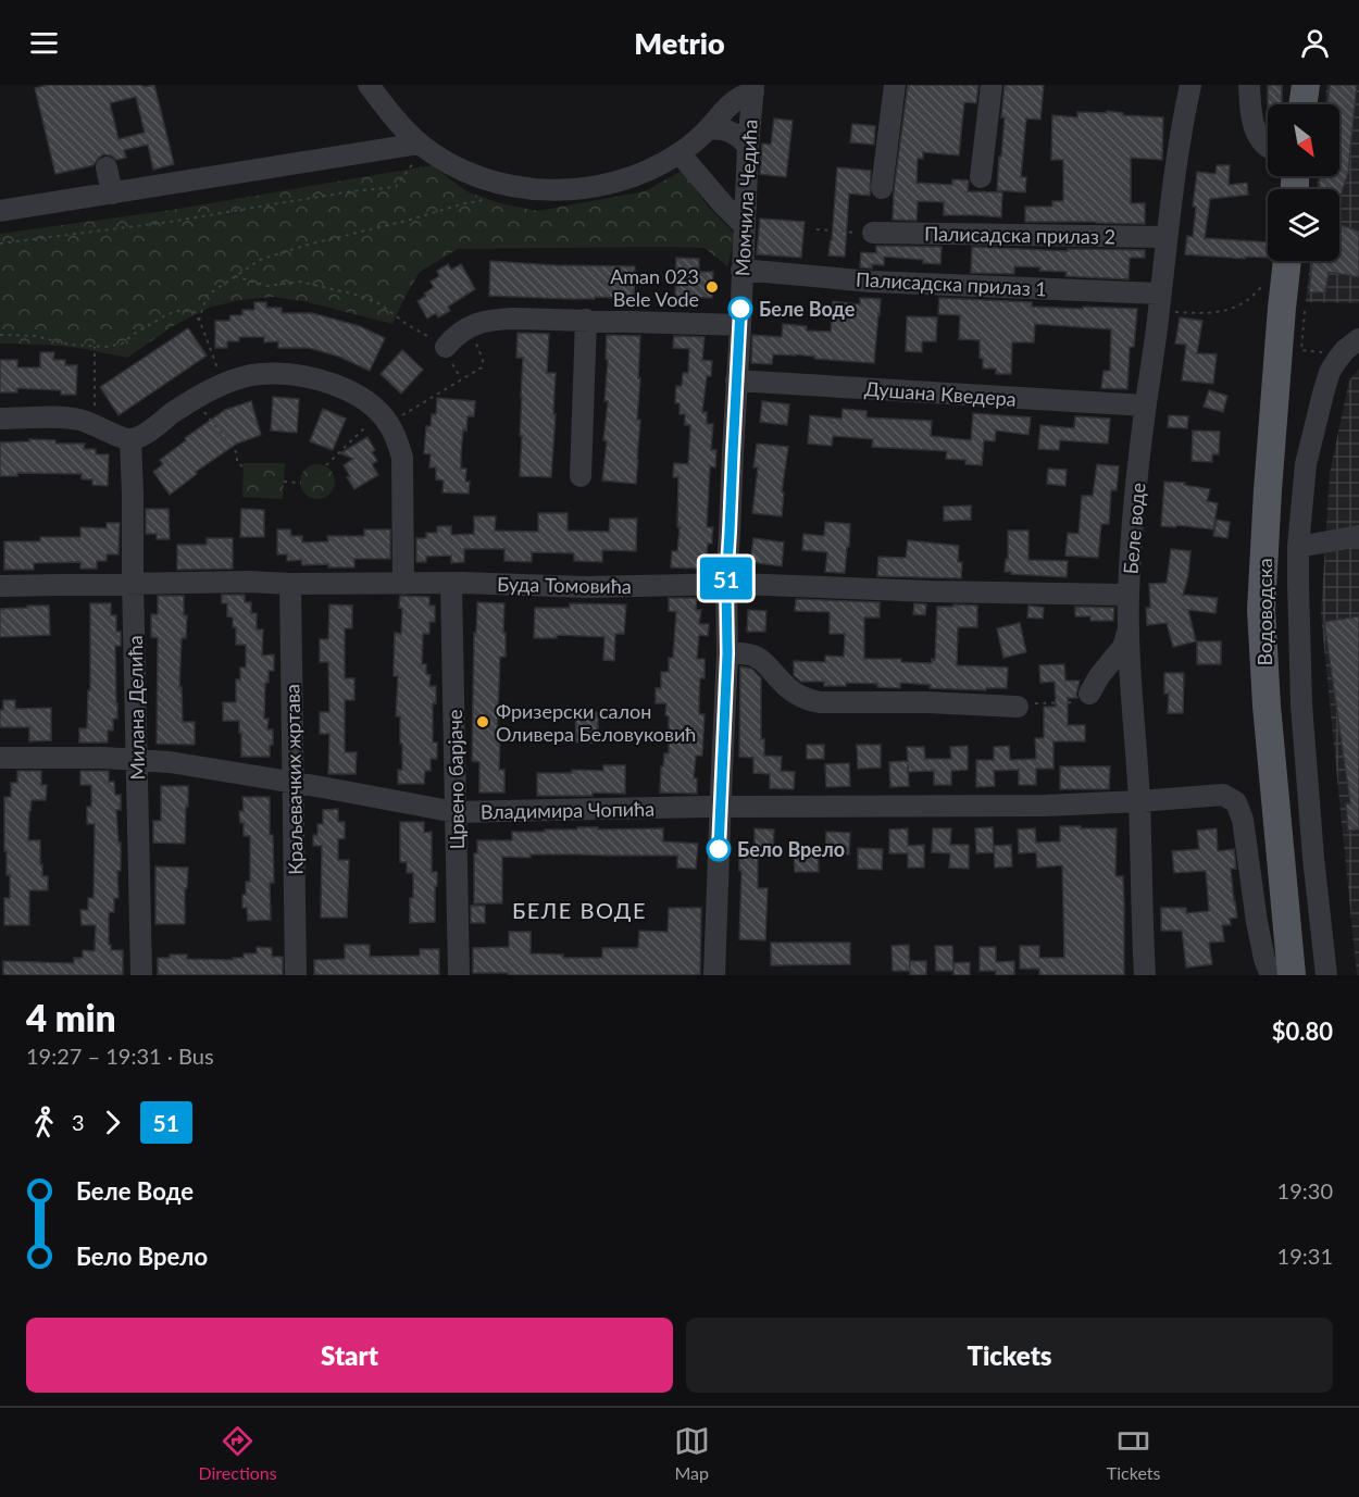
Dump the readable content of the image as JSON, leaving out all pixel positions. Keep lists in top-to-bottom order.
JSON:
{
  "streets": {
    "main road": ["Водоводска"],
    "street": [
      "Момчила Чедића",
      "Палисадска прилаз 2",
      "Палисадска прилаз 1",
      "Душана Кведера",
      "Беле воде",
      "Буда Томовића",
      "Милана Делића",
      "Краљевачких жртава",
      "Црвено барјаче",
      "Владимира Чопића"
    ]
  },
  "crossings": [
    ["Момчила Чедића", "Палисадска прилаз 1"],
    ["Момчила Чедића", "Душана Кведера"],
    ["Момчила Чедића", "Буда Томовића"],
    ["Момчила Чедића", "Владимира Чопића"],
    ["Палисадска прилаз 2", "Беле воде"],
    ["Палисадска прилаз 1", "Беле воде"],
    ["Душана Кведера", "Беле воде"],
    ["Беле воде", "Буда Томовића"],
    ["Беле воде", "Владимира Чопића"],
    ["Буда Томовића", "Милана Делића"],
    ["Буда Томовића", "Краљевачких жртава"],
    ["Буда Томовића", "Црвено барјаче"],
    ["Милана Делића", "Владимира Чопића"],
    ["Краљевачких жртава", "Владимира Чопића"],
    ["Црвено барјаче", "Владимира Чопића"]
  ],
  "districts": ["БЕЛЕ ВОДЕ"],
  "places": [
    "Aman 023 Bele Vode",
    "Беле Воде",
    "Фризерски салон Оливера Беловуковић",
    "Бело Врело"
  ],
  "lines": ["bus line 51"],
  "north": "bottom right",
  "page": {
    "header": "Metrio",
    "on_map": "51",
    "heading": ["4 min", "19:27 – 19:31 · Bus", "$0.80"],
    "legs": ["3", "51"],
    "list": [
      {
        "name": "Беле Воде",
        "value": "19:30"
      },
      {
        "name": "Бело Врело",
        "value": "19:31"
      }
    ],
    "buttons": ["Start", "Tickets"],
    "tabs": ["Directions", "Map", "Tickets"]
  }
}
